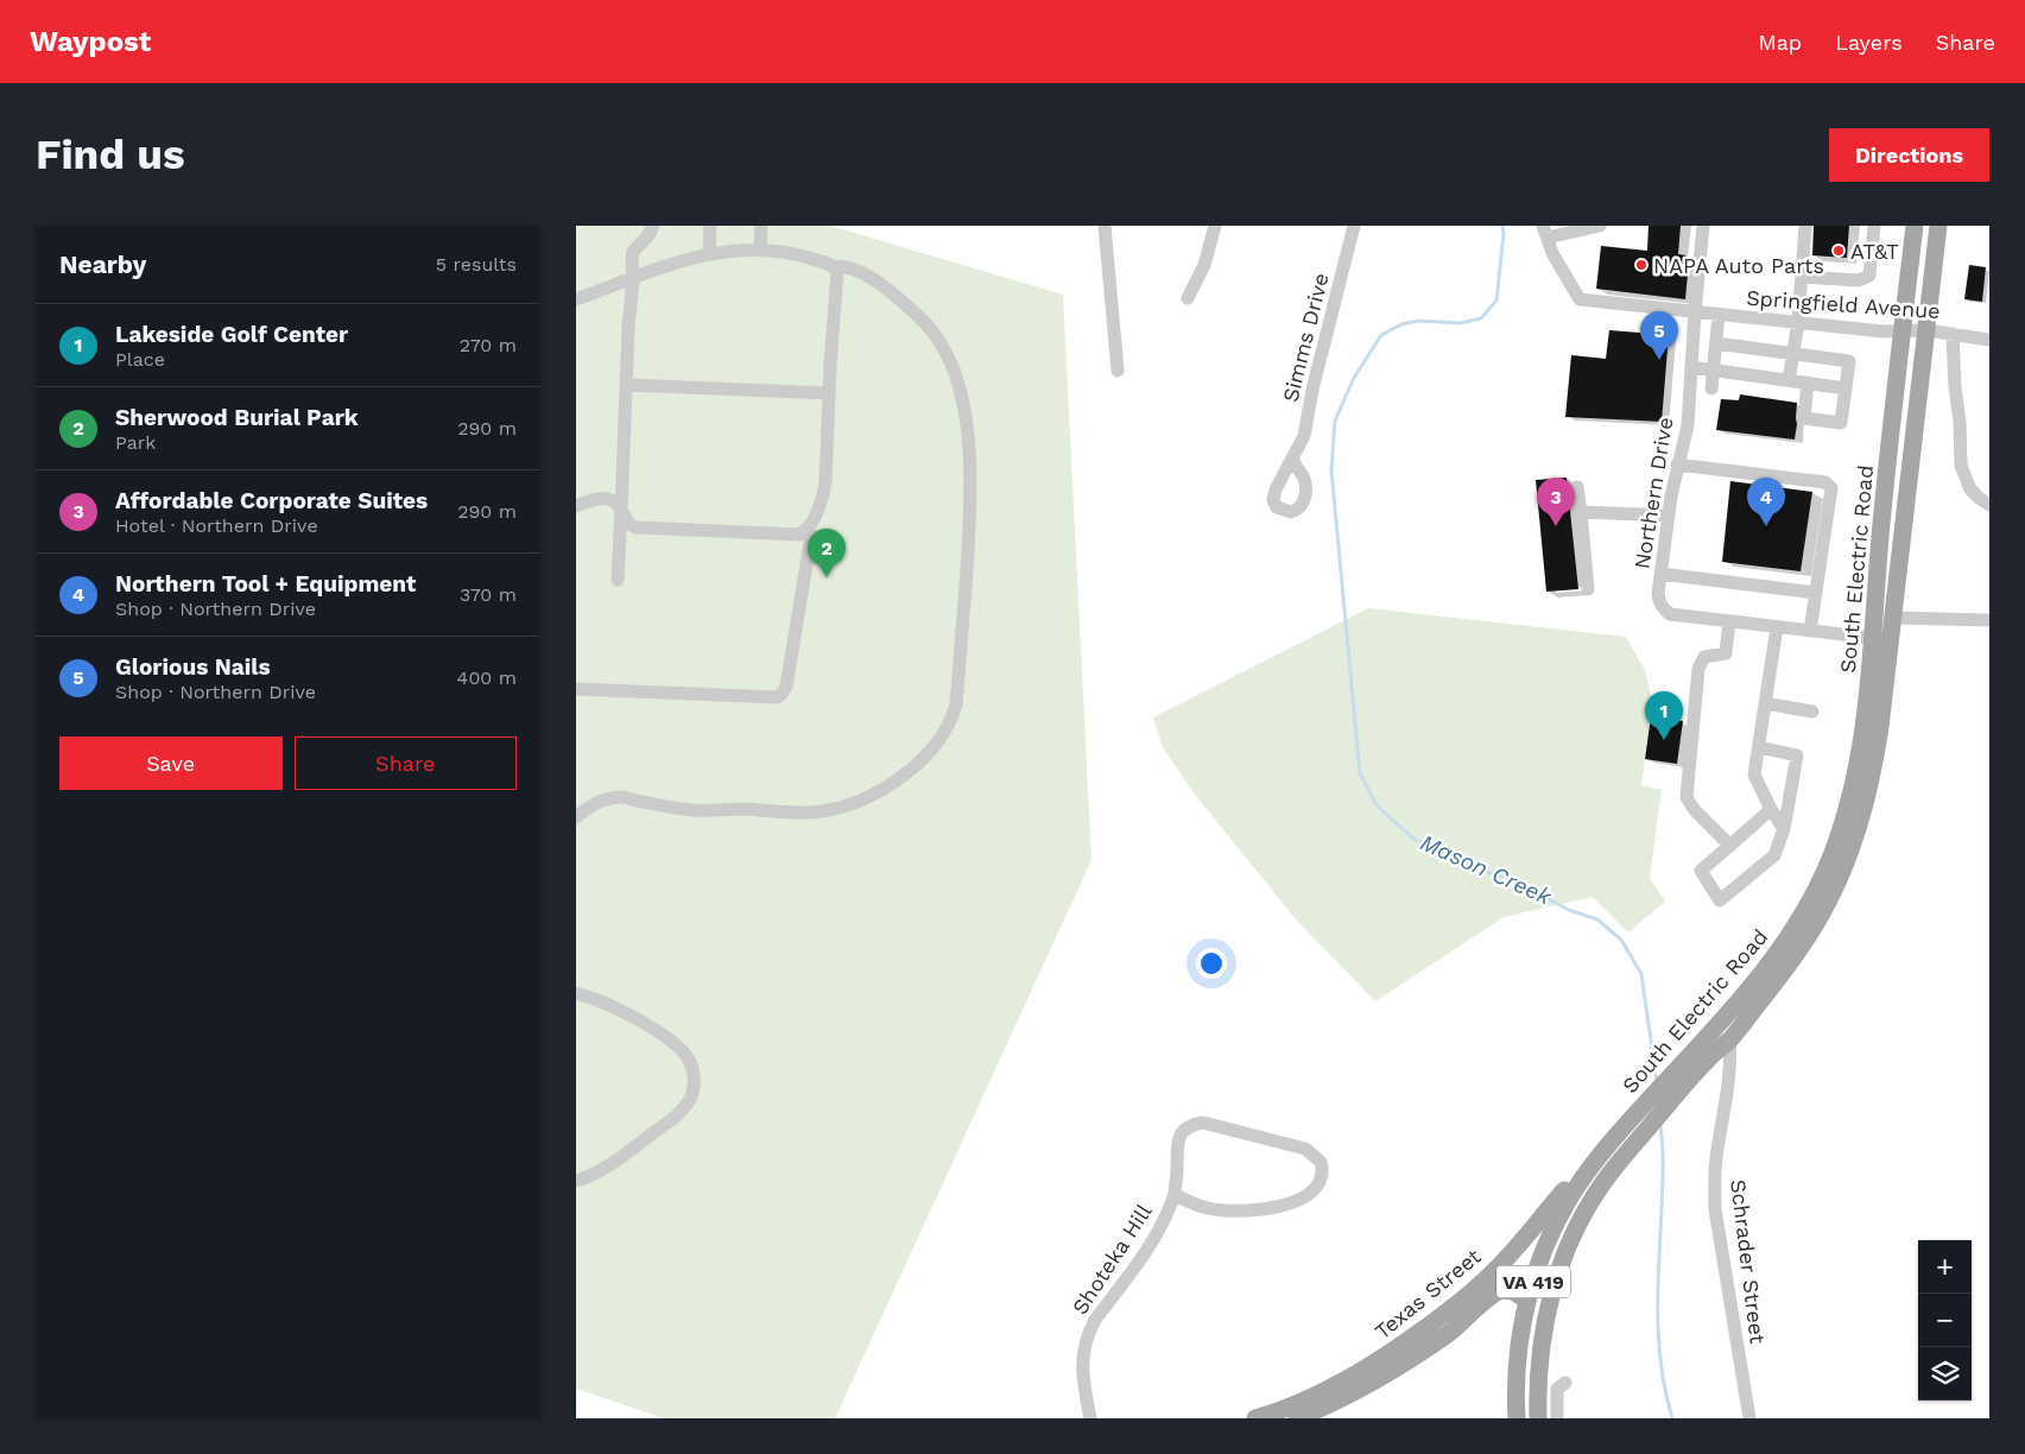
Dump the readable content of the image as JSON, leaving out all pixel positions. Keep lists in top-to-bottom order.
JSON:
{
  "streets": {
    "main road": ["South Electric Road", "VA 419", "Texas Street"],
    "street": [
      "Springfield Avenue",
      "Simms Drive",
      "Northern Drive",
      "Shoteka Hill",
      "Schrader Street"
    ]
  },
  "crossings": [
    ["Springfield Avenue", "Northern Drive"],
    ["Springfield Avenue", "South Electric Road"],
    ["Northern Drive", "South Electric Road"],
    ["South Electric Road", "Schrader Street"],
    ["South Electric Road", "Texas Street"]
  ],
  "water": ["Mason Creek"],
  "places": ["AT&T", "NAPA Auto Parts"],
  "page": {
    "header": "Waypost",
    "nav": ["Map", "Layers", "Share"],
    "buttons": [
      "Directions",
      ["Save", "Share"]
    ],
    "title": "Find us",
    "heading": ["Nearby", "5 results"],
    "list": [
      {
        "mark": "1",
        "name": "Lakeside Golf Center",
        "note": "Place",
        "value": "270 m"
      },
      {
        "mark": "2",
        "name": "Sherwood Burial Park",
        "note": "Park",
        "value": "290 m"
      },
      {
        "mark": "3",
        "name": "Affordable Corporate Suites",
        "note": "Hotel · Northern Drive",
        "value": "290 m"
      },
      {
        "mark": "4",
        "name": "Northern Tool + Equipment",
        "note": "Shop · Northern Drive",
        "value": "370 m"
      },
      {
        "mark": "5",
        "name": "Glorious Nails",
        "note": "Shop · Northern Drive",
        "value": "400 m"
      }
    ],
    "pins": [
      "5",
      "3",
      "4",
      "2",
      "1"
    ],
    "map_buttons": ["+", "−"]
  }
}
